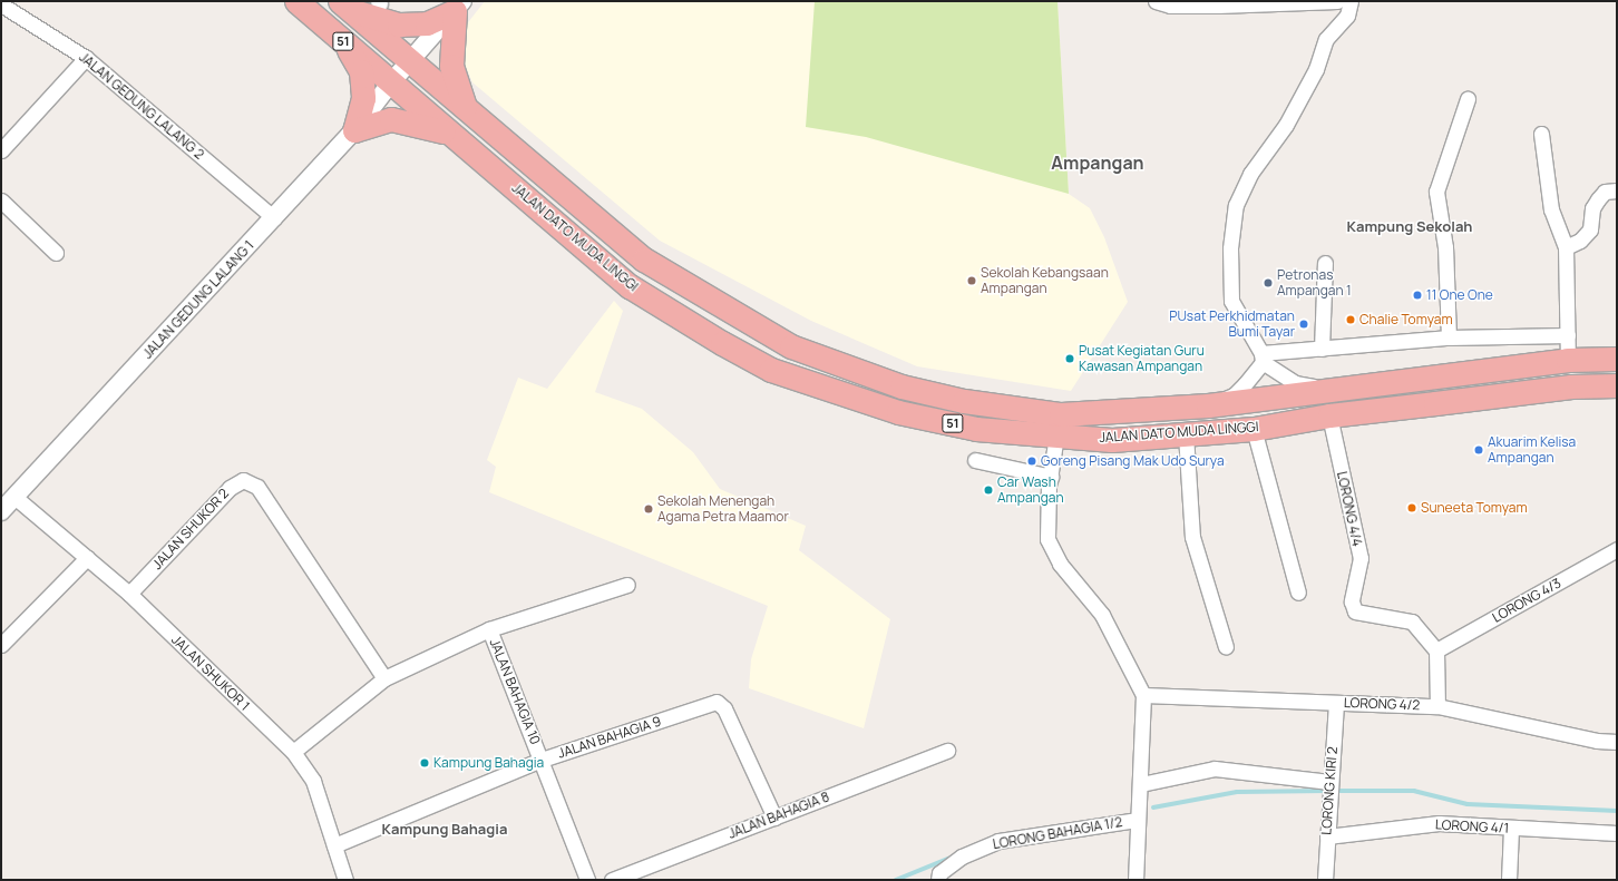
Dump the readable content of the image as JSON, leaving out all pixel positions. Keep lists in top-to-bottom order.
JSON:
{
  "streets": {
    "highway": ["51", "JALAN DATO MUDA LINGGI"],
    "street": [
      "JALAN GEDUNG LALANG 2",
      "JALAN GEDUNG LALANG 1",
      "LORONG 4/4",
      "JALAN SHUKOR 2",
      "LORONG 4/3",
      "JALAN SHUKOR 1",
      "JALAN BAHAGIA 10",
      "LORONG 4/2",
      "JALAN BAHAGIA 9",
      "LORONG KIRI 2",
      "JALAN BAHAGIA 8",
      "LORONG 4/1",
      "LORONG BAHAGIA 1/2"
    ]
  },
  "crossings": [
    ["51", "JALAN DATO MUDA LINGGI"],
    ["51", "JALAN GEDUNG LALANG 1"],
    ["JALAN GEDUNG LALANG 2", "JALAN GEDUNG LALANG 1"],
    ["JALAN DATO MUDA LINGGI", "JALAN GEDUNG LALANG 1"],
    ["JALAN DATO MUDA LINGGI", "LORONG 4/4"],
    ["LORONG 4/4", "LORONG 4/3"],
    ["JALAN SHUKOR 2", "JALAN SHUKOR 1"],
    ["JALAN SHUKOR 2", "JALAN BAHAGIA 10"],
    ["JALAN SHUKOR 1", "JALAN BAHAGIA 10"],
    ["JALAN SHUKOR 1", "JALAN BAHAGIA 9"],
    ["JALAN BAHAGIA 10", "JALAN BAHAGIA 9"],
    ["LORONG 4/2", "LORONG KIRI 2"],
    ["JALAN BAHAGIA 9", "JALAN BAHAGIA 8"],
    ["LORONG KIRI 2", "LORONG 4/1"]
  ],
  "districts": ["Ampangan", "Kampung Sekolah", "Kampung Bahagia"],
  "places": [
    "Sekolah Kebangsaan Ampangan",
    "Petronas Ampangan 1",
    "11 One One",
    "Chalie Tomyam",
    "PUsat Perkhidmatan Bumi Tayar",
    "Pusat Kegiatan Guru Kawasan Ampangan",
    "Akuarim Kelisa Ampangan",
    "Goreng Pisang Mak Udo Surya",
    "Car Wash Ampangan",
    "Suneeta Tomyam",
    "Sekolah Menengah Agama Petra Maamor",
    "Kampung Bahagia"
  ]
}
